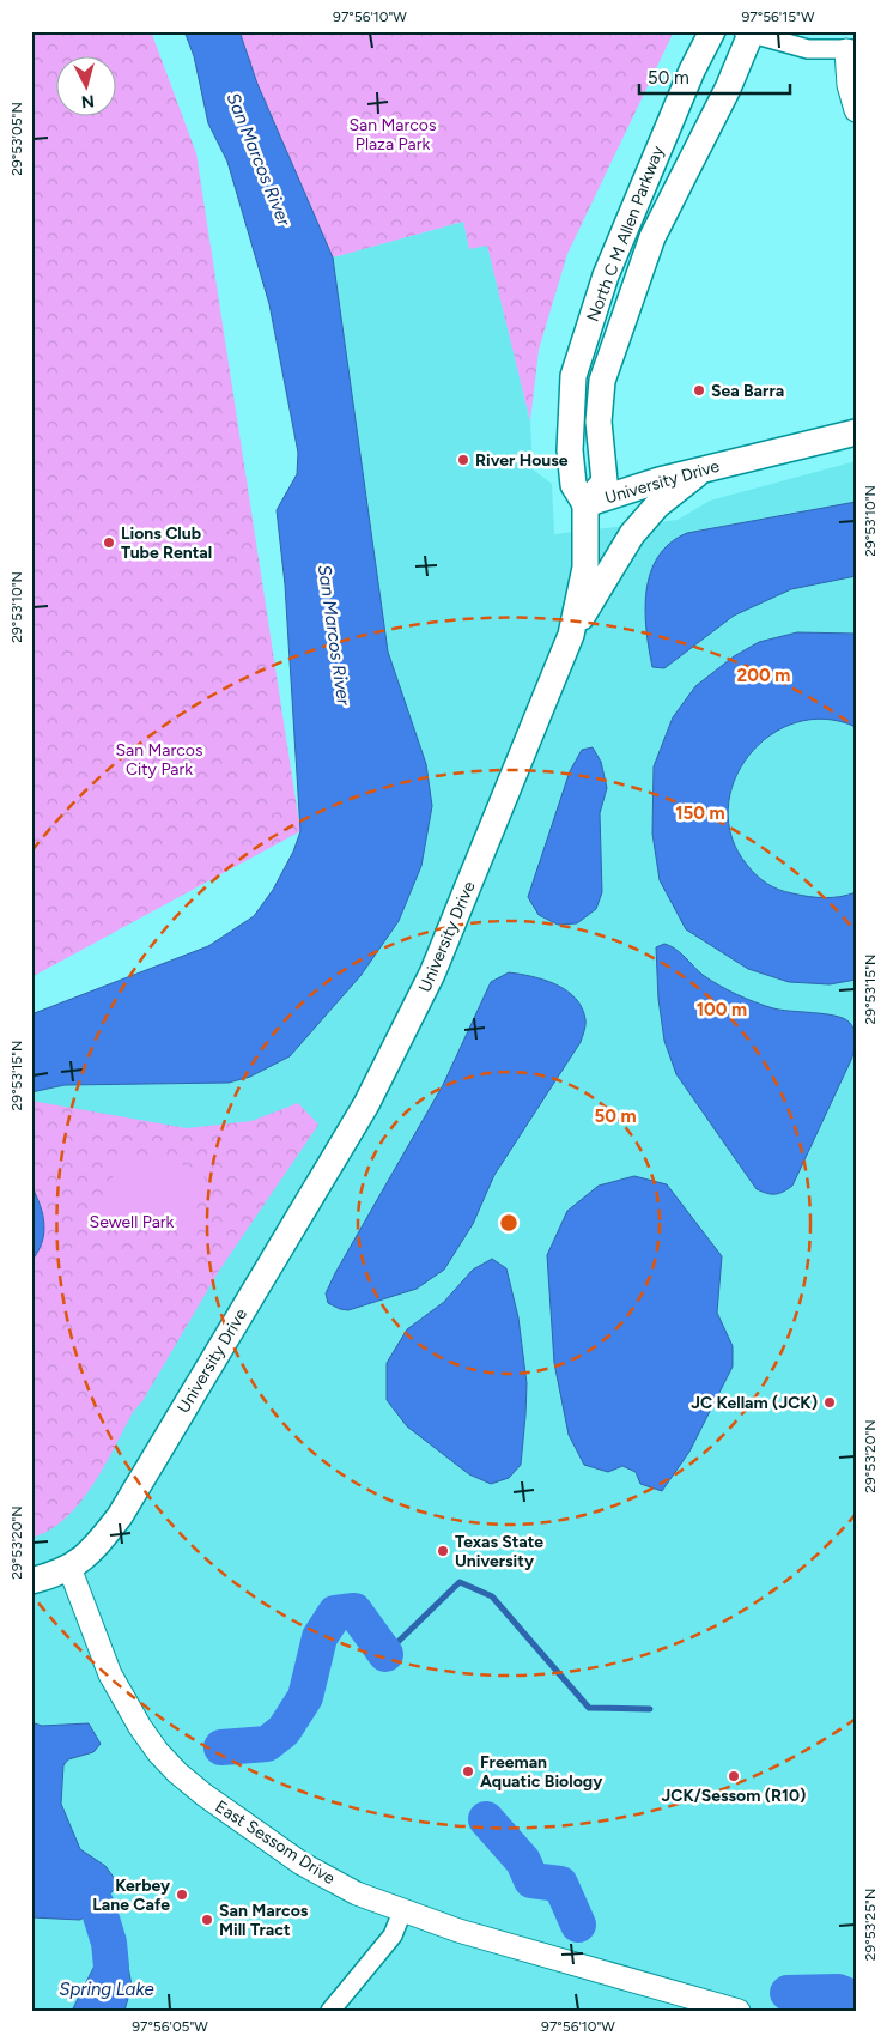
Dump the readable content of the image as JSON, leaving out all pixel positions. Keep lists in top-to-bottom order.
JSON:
{
  "streets": {
    "main road": ["North C M Allen Parkway", "University Drive"],
    "street": ["East Sessom Drive"]
  },
  "crossings": [
    ["North C M Allen Parkway", "University Drive"],
    ["University Drive", "East Sessom Drive"]
  ],
  "water": ["San Marcos River", "Spring Lake"],
  "parks": ["San Marcos Plaza Park", "San Marcos City Park", "Sewell Park"],
  "places": [
    "Sea Barra",
    "River House",
    "Lions Club Tube Rental",
    "JC Kellam (JCK)",
    "Texas State University",
    "Freeman Aquatic Biology",
    "JCK/Sessom (R10)",
    "Kerbey Lane Cafe",
    "San Marcos Mill Tract"
  ],
  "scale_bar": "50 m",
  "north": "bottom",
  "coordinates": [
    "97°56'10\"W",
    "97°56'15\"W",
    "29°53'05\"N",
    "29°53'10\"N",
    "29°53'15\"N",
    "29°53'20\"N",
    "29°53'25\"N",
    "97°56'05\"W"
  ],
  "rings": [
    "200 m",
    "150 m",
    "100 m",
    "50 m"
  ]
}
